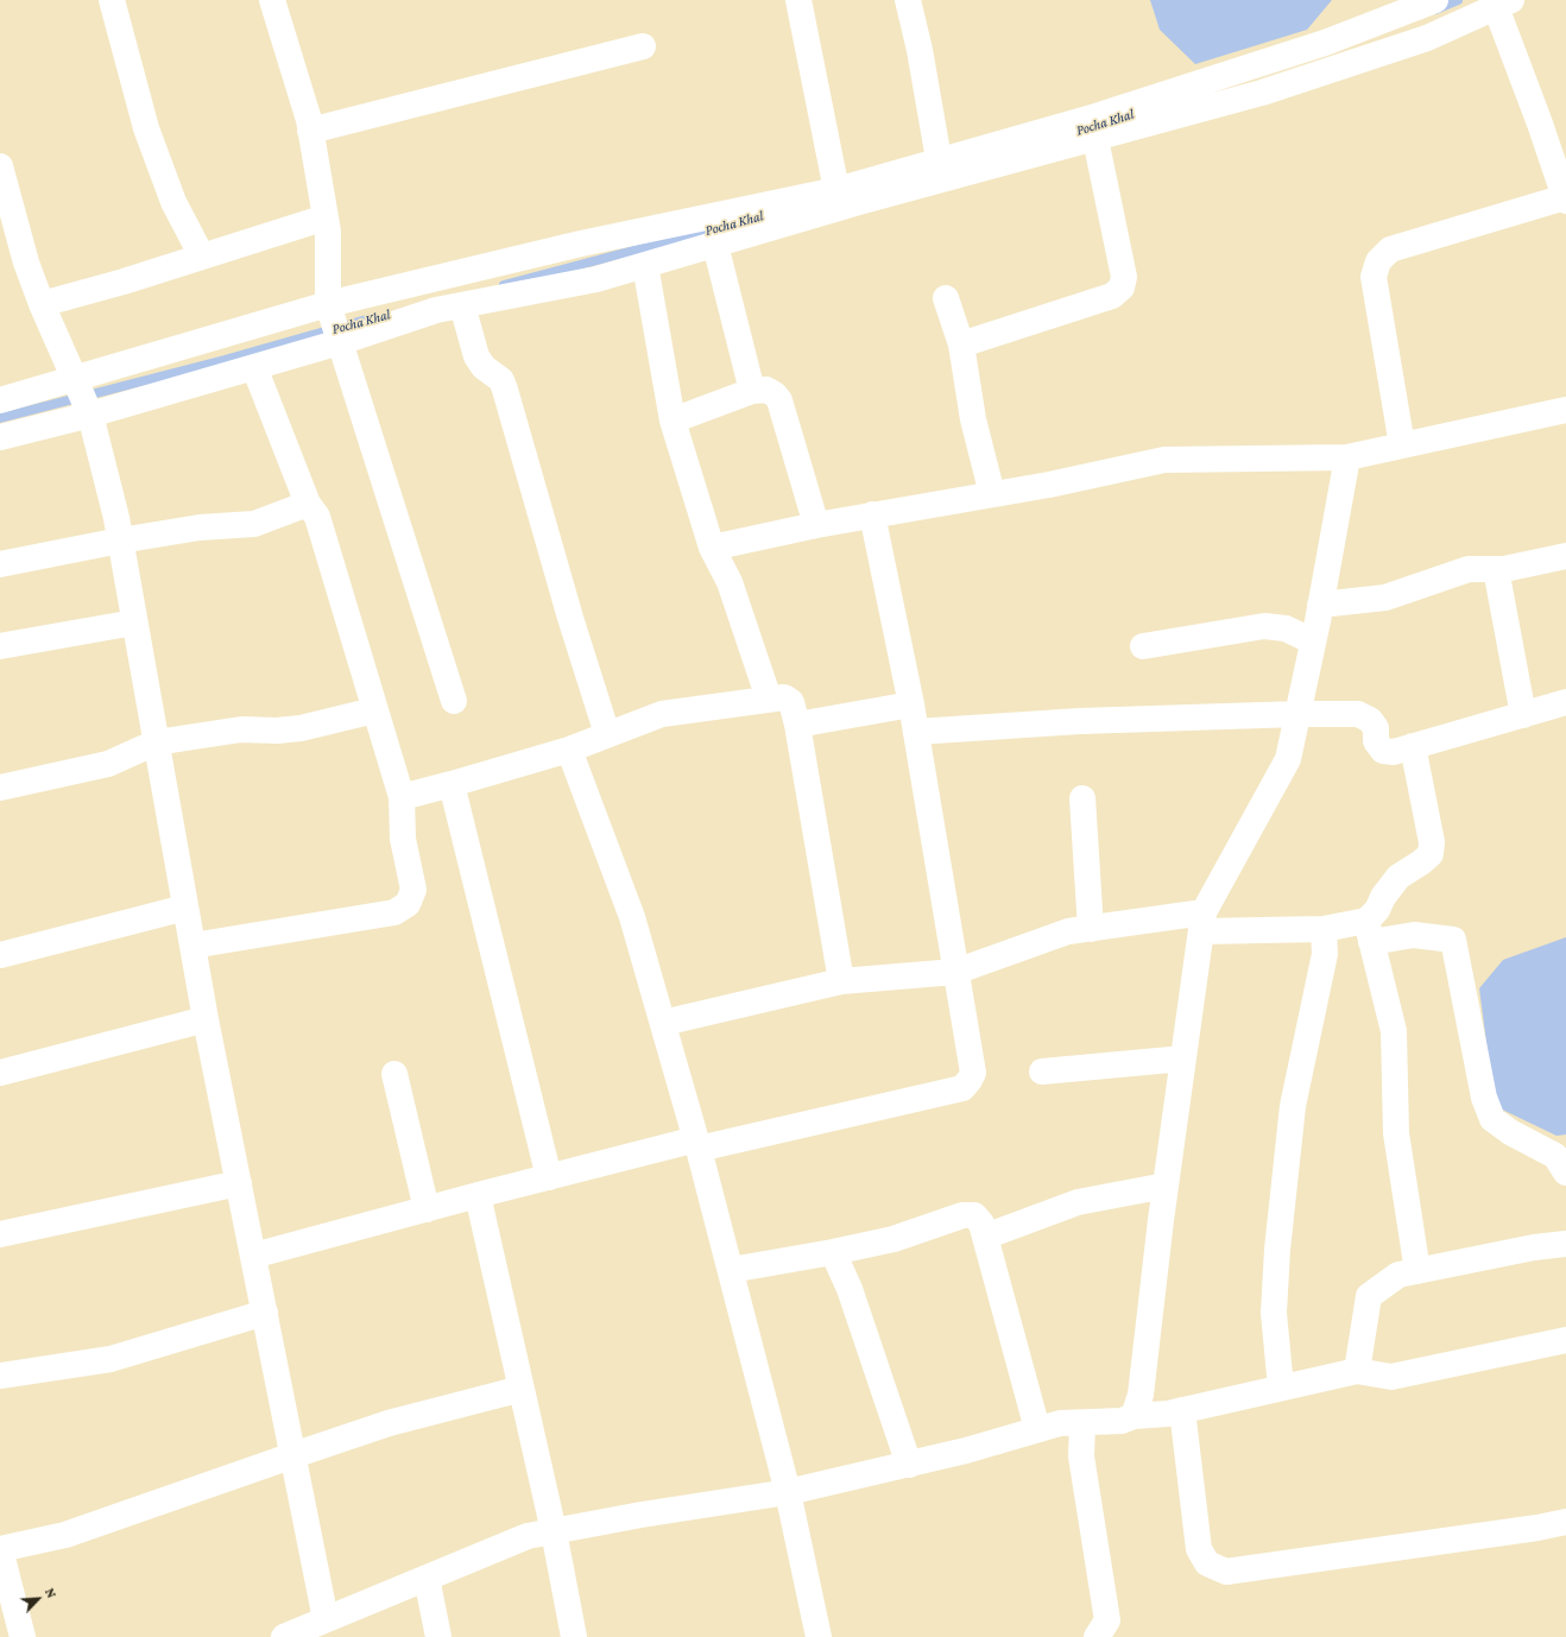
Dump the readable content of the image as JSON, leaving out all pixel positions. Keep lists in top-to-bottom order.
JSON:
{
  "water": ["Pocha Khal"],
  "north": "top right"
}
